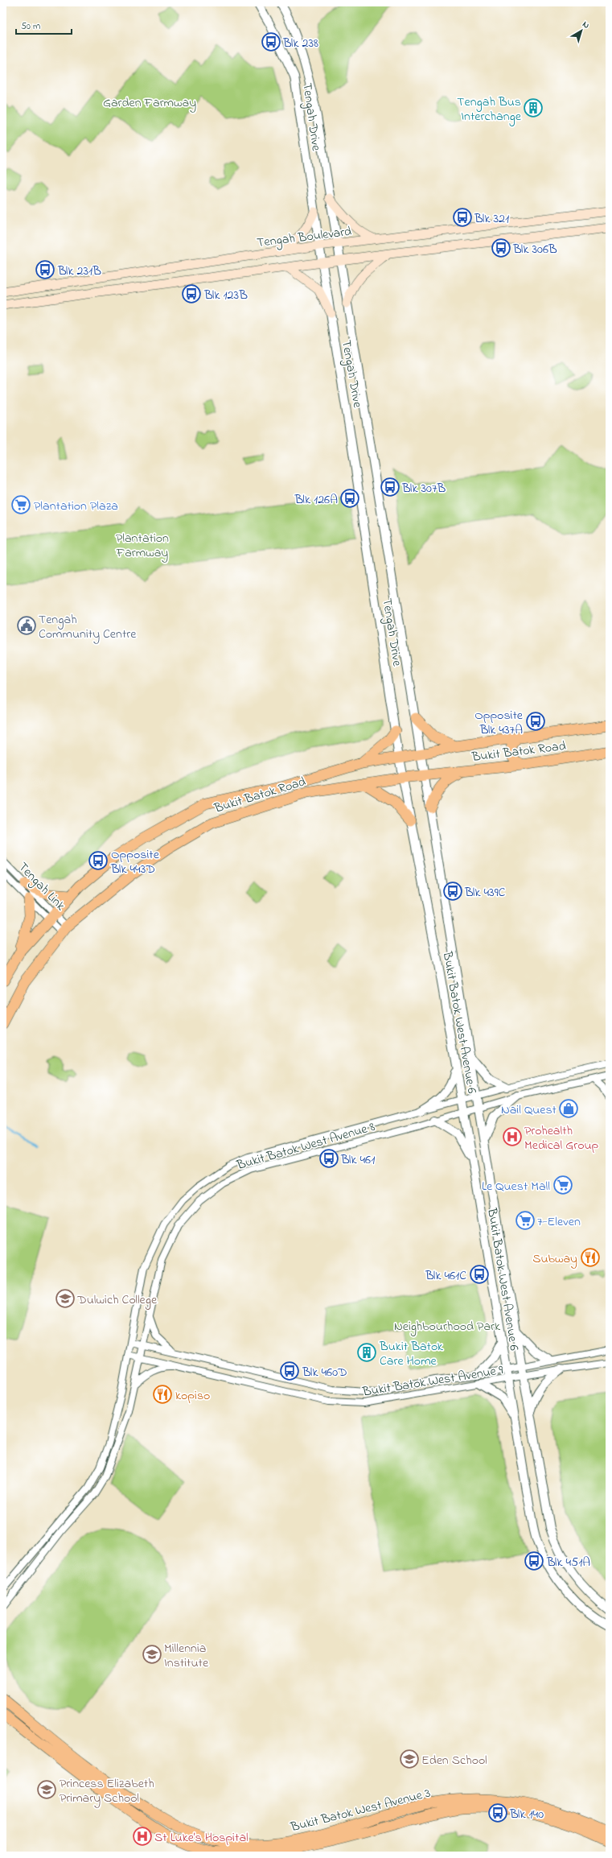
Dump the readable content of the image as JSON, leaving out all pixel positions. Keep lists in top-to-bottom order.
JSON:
{
  "streets": {
    "main road": ["Tengah Boulevard", "Bukit Batok Road", "Bukit Batok West Avenue 3"],
    "street": [
      "Tengah Drive",
      "Tengah Link",
      "Bukit Batok West Avenue 6",
      "Bukit Batok West Avenue 8",
      "Bukit Batok West Avenue 9"
    ]
  },
  "crossings": [
    ["Tengah Drive", "Tengah Boulevard"],
    ["Tengah Drive", "Bukit Batok Road"],
    ["Tengah Drive", "Bukit Batok West Avenue 6"],
    ["Bukit Batok Road", "Tengah Link"],
    ["Bukit Batok Road", "Bukit Batok West Avenue 6"],
    ["Bukit Batok West Avenue 6", "Bukit Batok West Avenue 8"],
    ["Bukit Batok West Avenue 6", "Bukit Batok West Avenue 9"],
    ["Bukit Batok West Avenue 8", "Bukit Batok West Avenue 9"]
  ],
  "parks": ["Garden Farmway", "Plantation Farmway", "Neighbourhood Park"],
  "places": {
    "bus stop": [
      "Blk 238",
      "Blk 321",
      "Blk 306B",
      "Blk 231B",
      "Blk 123B",
      "Blk 307B",
      "Blk 126A",
      "Opposite Blk 437A",
      "Opposite Blk 443D",
      "Blk 439C",
      "Blk 461",
      "Blk 461C",
      "Blk 460D",
      "Blk 451A",
      "Blk 140"
    ],
    "building": ["Tengah Bus Interchange", "Bukit Batok Care Home"],
    "supermarket": ["Plantation Plaza", "Le Quest Mall", "7-Eleven"],
    "public building": ["Tengah Community Centre"],
    "shop": ["Nail Quest"],
    "hospital": ["Prohealth Medical Group", "St Luke’s Hospital"],
    "restaurant": ["Subway", "kopiso"],
    "school or university": [
      "Dulwich College",
      "Millennia Institute",
      "Eden School",
      "Princess Elizabeth Primary School"
    ]
  },
  "scale_bar": "50 m",
  "north": "top right"
}
